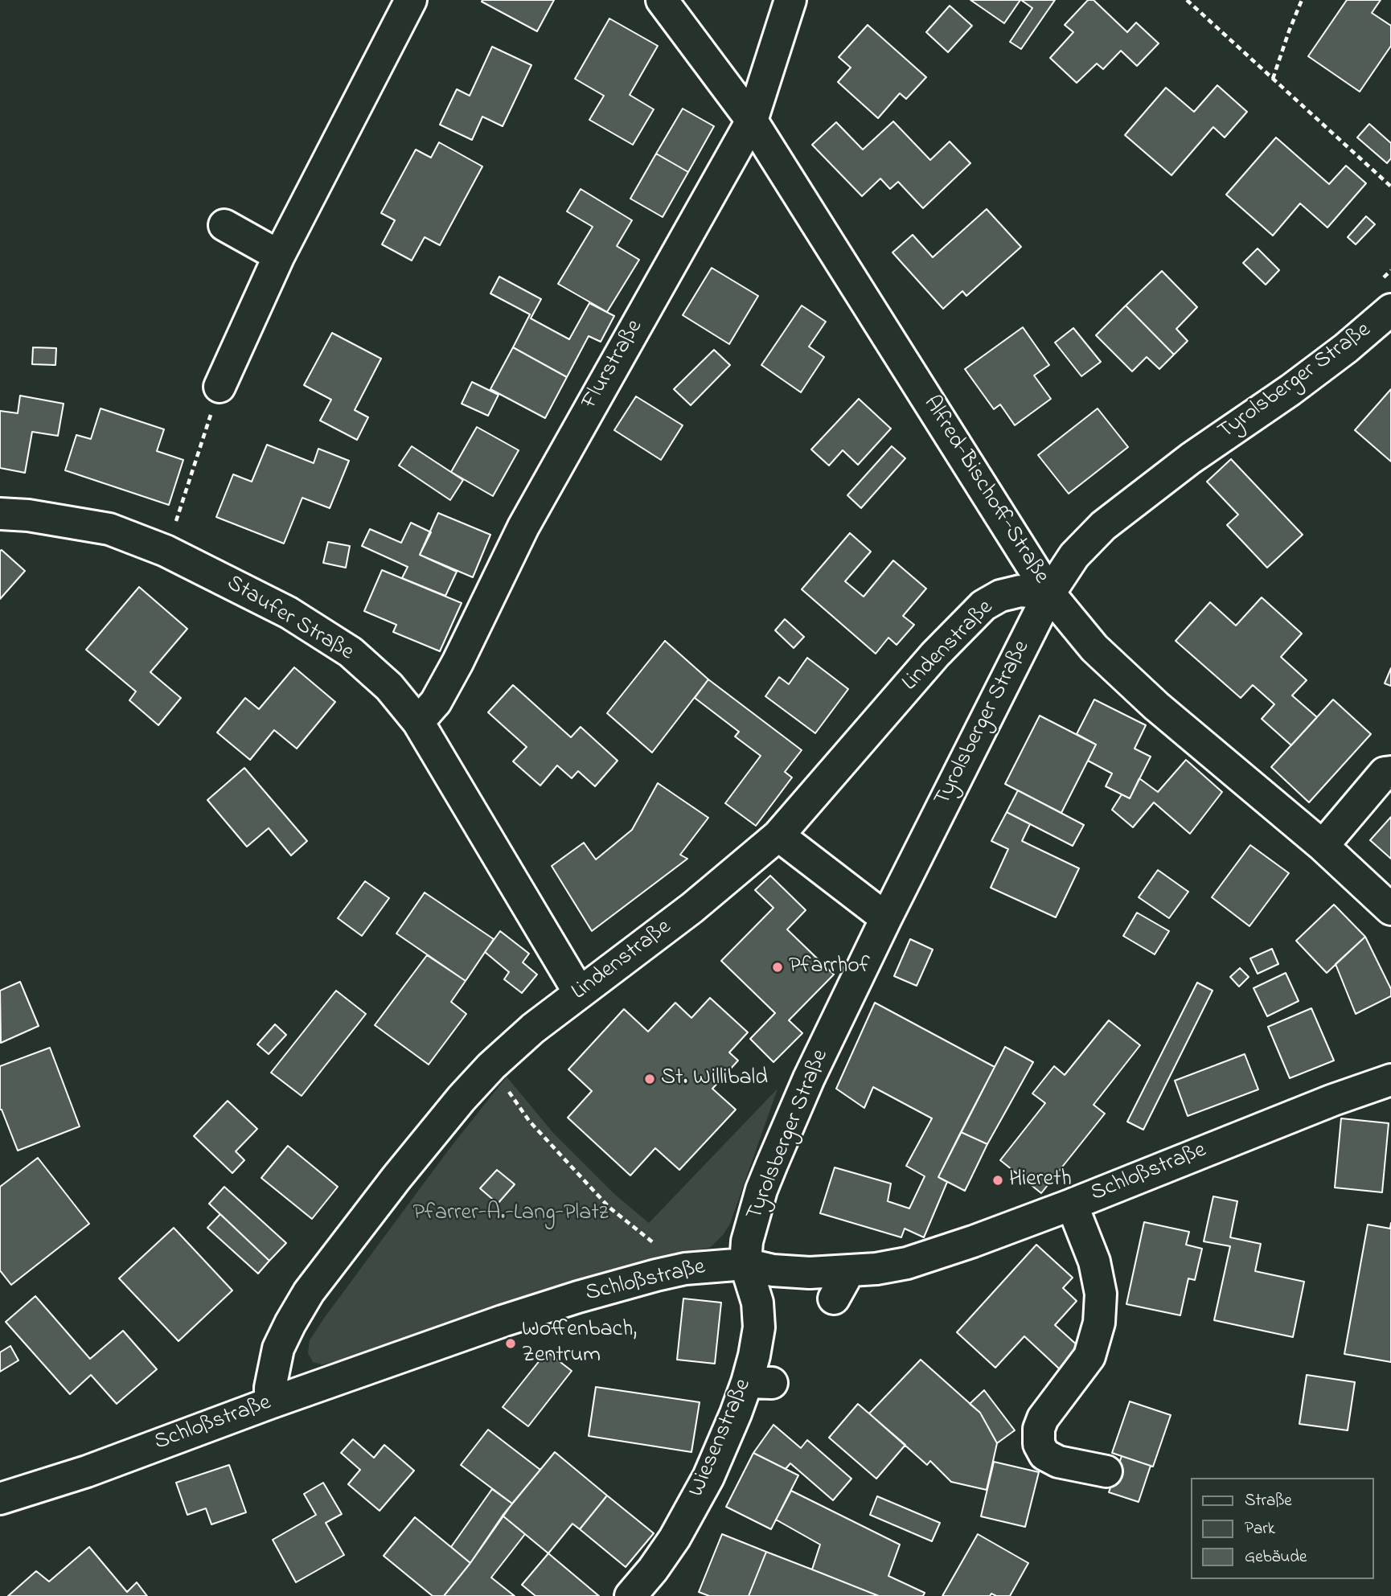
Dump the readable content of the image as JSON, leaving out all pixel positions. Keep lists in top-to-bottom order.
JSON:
{
  "streets": {
    "street": [
      "Flurstraße",
      "Tyrolsberger Straße",
      "Alfred-Bischoff-Straße",
      "Staufer Straße",
      "Lindenstraße",
      "Schloßstraße",
      "Wiesenstraße"
    ]
  },
  "crossings": [
    ["Flurstraße", "Alfred-Bischoff-Straße"],
    ["Flurstraße", "Staufer Straße"],
    ["Tyrolsberger Straße", "Alfred-Bischoff-Straße"],
    ["Tyrolsberger Straße", "Lindenstraße"],
    ["Tyrolsberger Straße", "Schloßstraße"],
    ["Tyrolsberger Straße", "Wiesenstraße"],
    ["Alfred-Bischoff-Straße", "Lindenstraße"],
    ["Staufer Straße", "Lindenstraße"],
    ["Lindenstraße", "Schloßstraße"],
    ["Schloßstraße", "Wiesenstraße"]
  ],
  "parks": ["Pfarrer-A.-Lang-Platz"],
  "places": [
    "Pfarrhof",
    "St. Willibald",
    "Hiereth",
    "Woffenbach, Zentrum"
  ],
  "legend": ["Straße", "Park", "Gebäude"]
}
